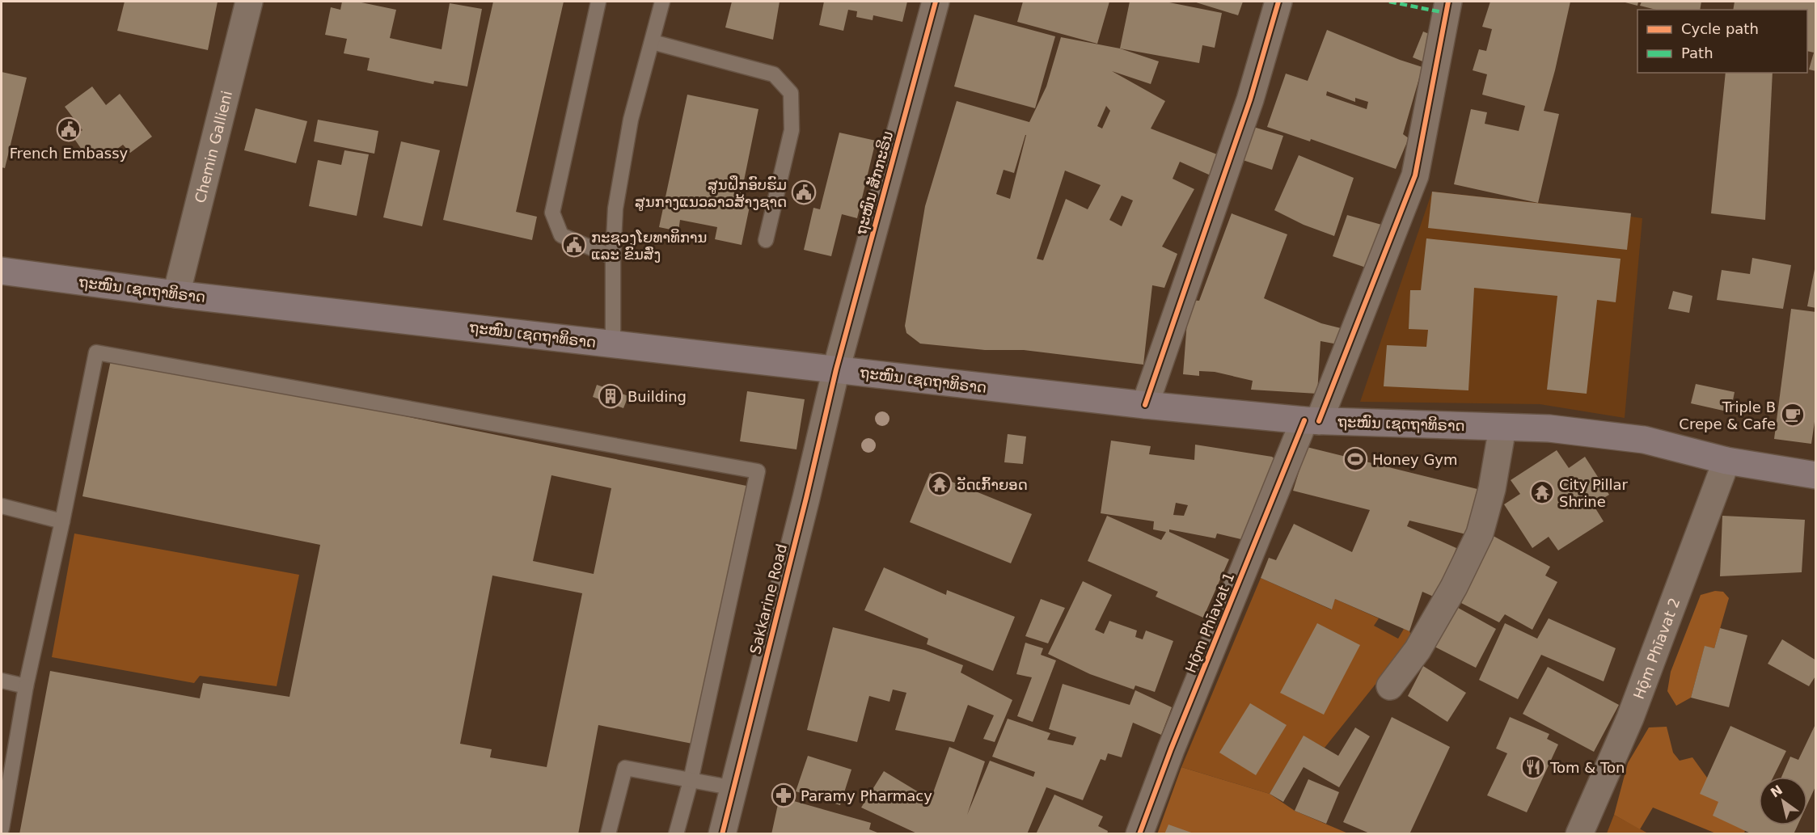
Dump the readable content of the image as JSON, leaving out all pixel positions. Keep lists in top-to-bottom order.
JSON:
{
  "streets": {
    "main road": ["ຖະໜົນ ເຊດຖາທິຣາດ"],
    "street": [
      "Chemin Gallieni",
      "ຖະໜົນ ສັກກະຣິນ",
      "Sakkarine Road",
      "Hǭm Phīavat 1",
      "Hǭm Phīavat 2"
    ]
  },
  "crossings": [
    ["Chemin Gallieni", "ຖະໜົນ ເຊດຖາທິຣາດ"],
    ["ຖະໜົນ ສັກກະຣິນ", "ຖະໜົນ ເຊດຖາທິຣາດ"],
    ["ຖະໜົນ ສັກກະຣິນ", "Sakkarine Road"],
    ["ຖະໜົນ ເຊດຖາທິຣາດ", "Sakkarine Road"],
    ["ຖະໜົນ ເຊດຖາທິຣາດ", "Hǭm Phīavat 1"],
    ["ຖະໜົນ ເຊດຖາທິຣາດ", "Hǭm Phīavat 2"]
  ],
  "places": {
    "public building": ["French Embassy", "ສູນຝຶກອົບຮົມ ສູນກາງແນວລາວສ້າງຊາດ", "ກະຊວງໂຍທາທິການ ແລະ ຂົນສົ່ງ"],
    "building": ["Building"],
    "cafe": ["Triple B Crepe & Cafe"],
    "sports": ["Honey Gym"],
    "temple": ["ວັດເກົ້າຍອດ", "City Pillar Shrine"],
    "restaurant": ["Tom & Ton"],
    "pharmacy": ["Paramy Pharmacy"]
  },
  "legend": ["Cycle path", "Path"],
  "north": "top left"
}
